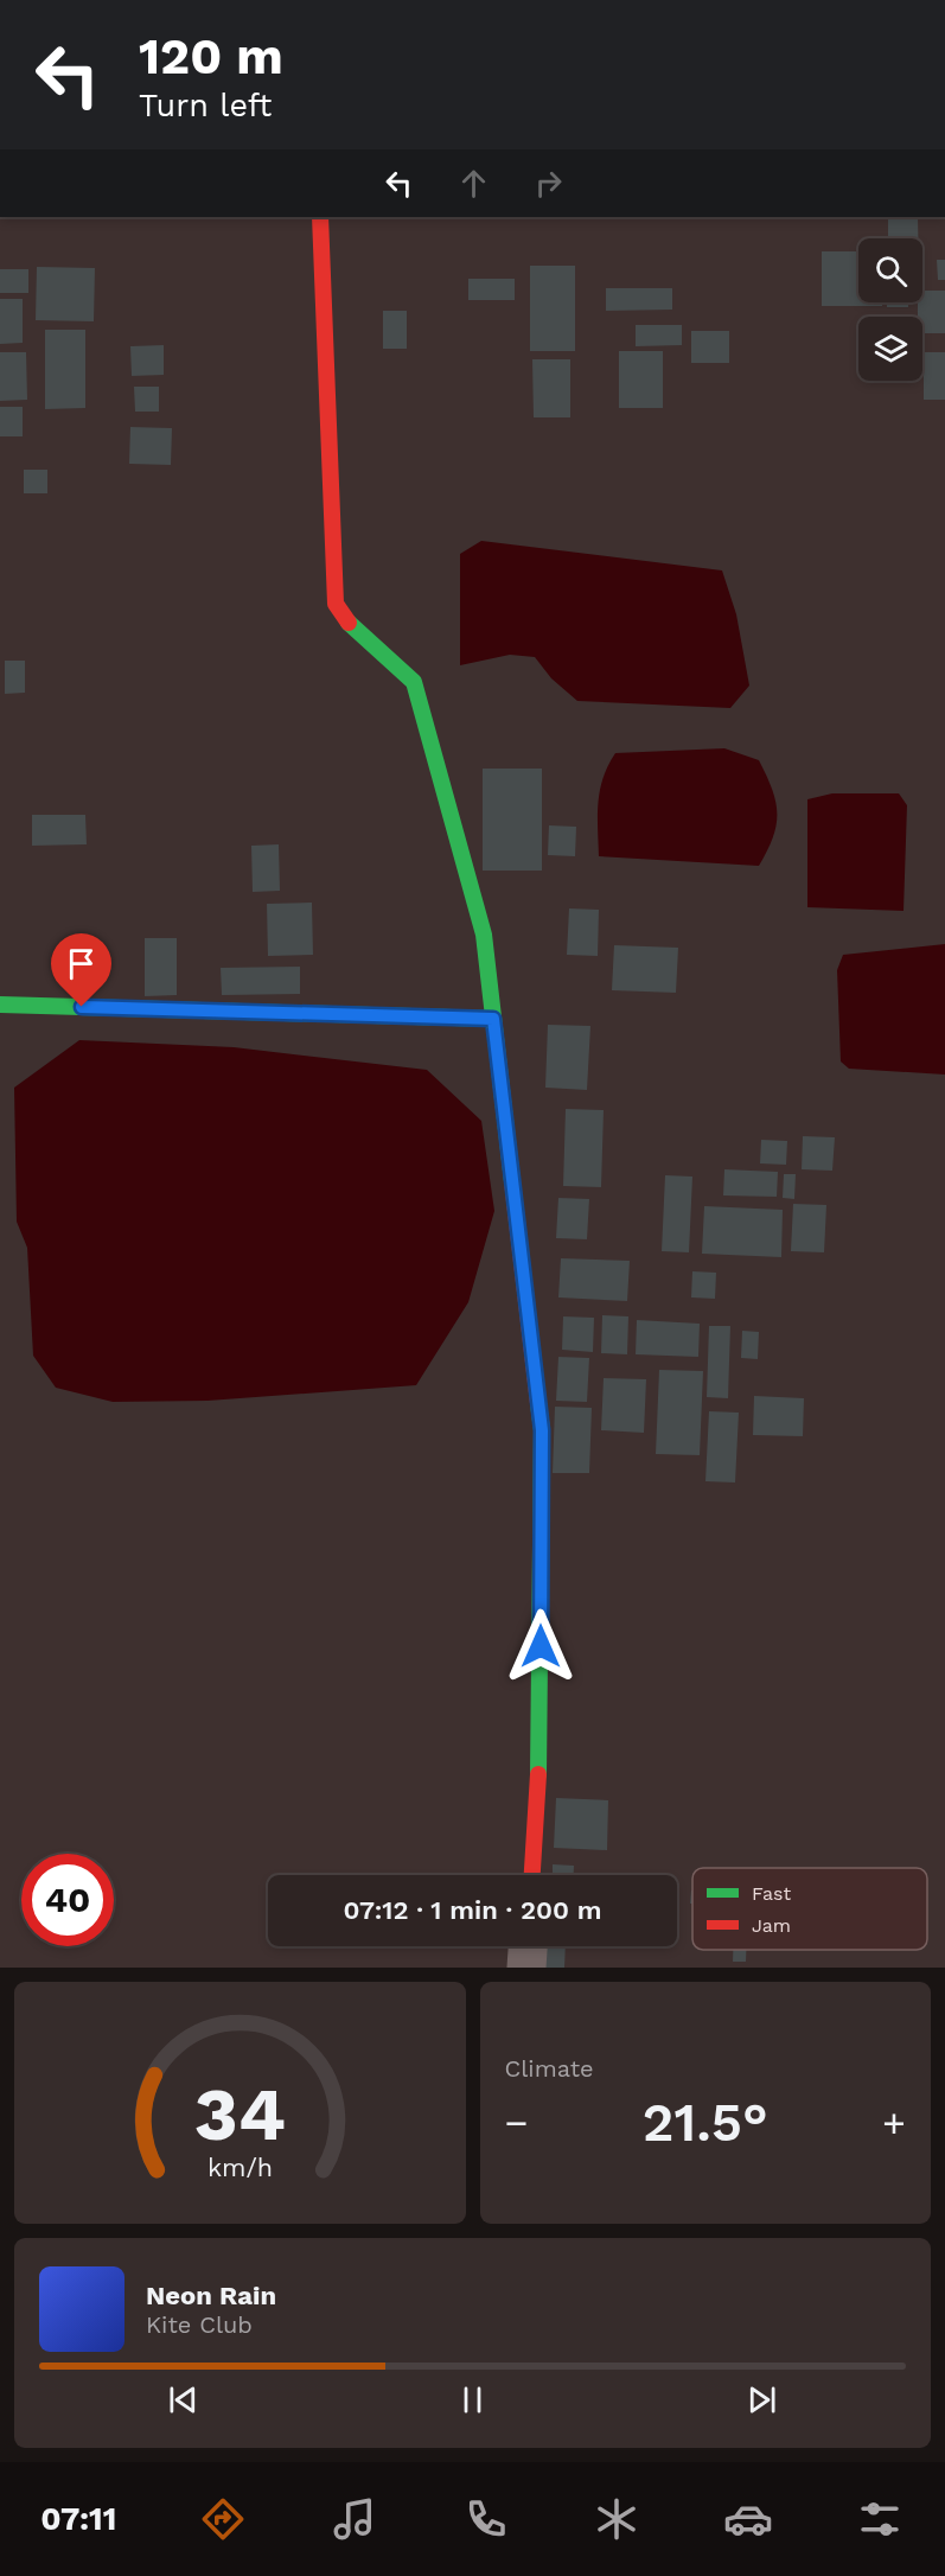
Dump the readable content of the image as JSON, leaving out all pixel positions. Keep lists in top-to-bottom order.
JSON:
{
  "legend": ["Fast", "Jam"],
  "page": {
    "turn": ["120 m", "Turn left"],
    "limit": "40",
    "trip": "07:12 · 1 min · 200 m",
    "tile": "Climate",
    "heat": ["−", "21.5°", "+"],
    "song": ["Neon Rain", "Kite Club"],
    "tabs": "07:11",
    "gauge": ["34", "km/h"]
  }
}
